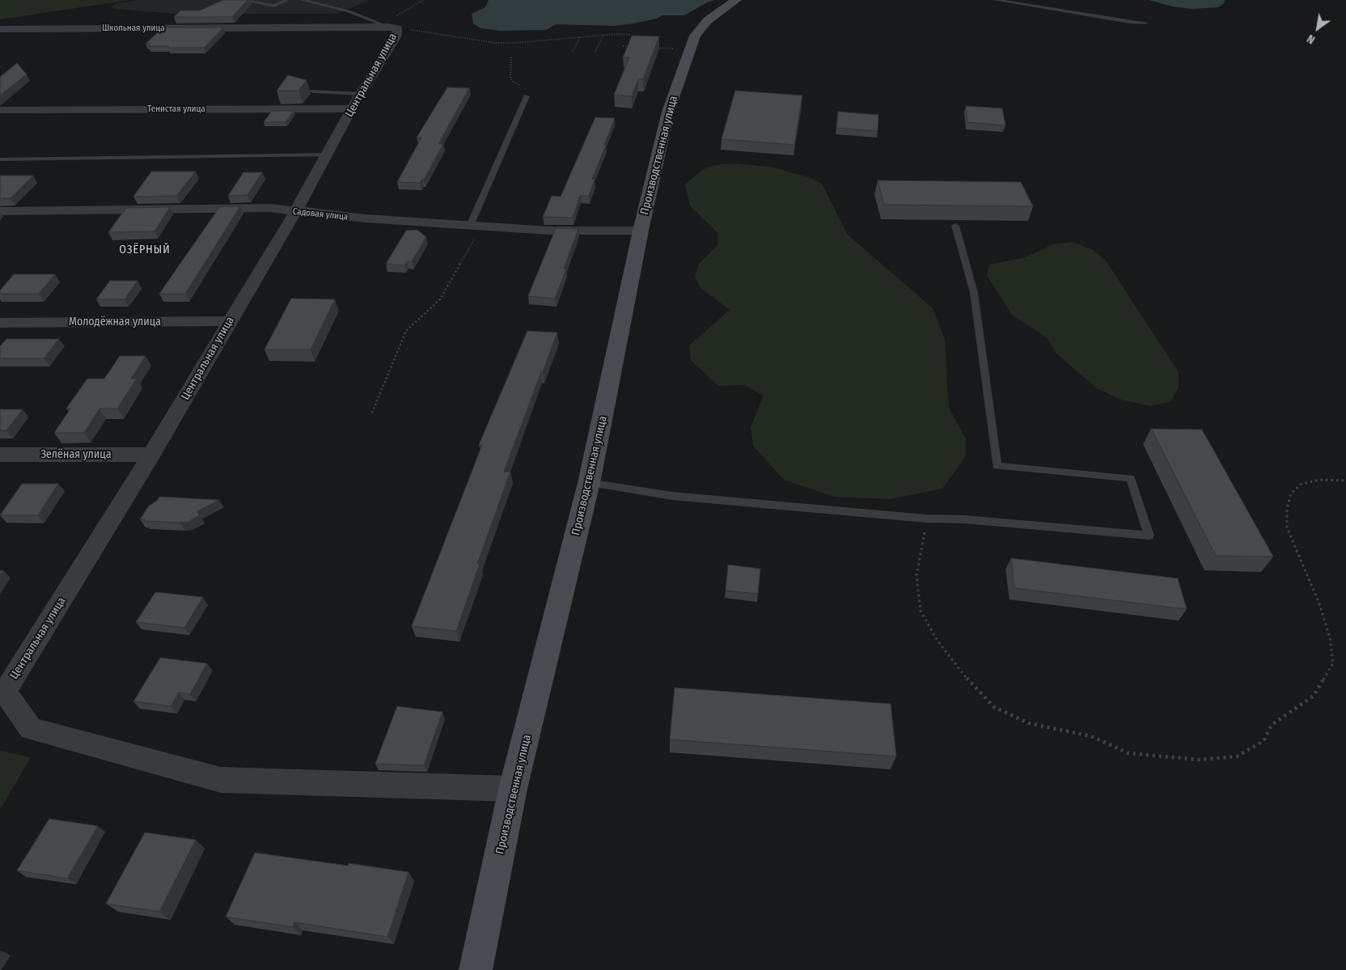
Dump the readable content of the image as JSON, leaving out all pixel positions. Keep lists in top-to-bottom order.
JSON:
{
  "streets": {
    "street": [
      "Школьная улица",
      "Центральная улица",
      "Тенистая улица",
      "Производственная улица",
      "Садовая улица",
      "Молодёжная улица",
      "Зелёная улица"
    ]
  },
  "crossings": [
    ["Школьная улица", "Центральная улица"],
    ["Центральная улица", "Тенистая улица"],
    ["Центральная улица", "Садовая улица"],
    ["Центральная улица", "Молодёжная улица"],
    ["Центральная улица", "Зелёная улица"],
    ["Производственная улица", "Садовая улица"]
  ],
  "districts": ["ОЗЁРНЫЙ"],
  "north": "bottom left"
}
